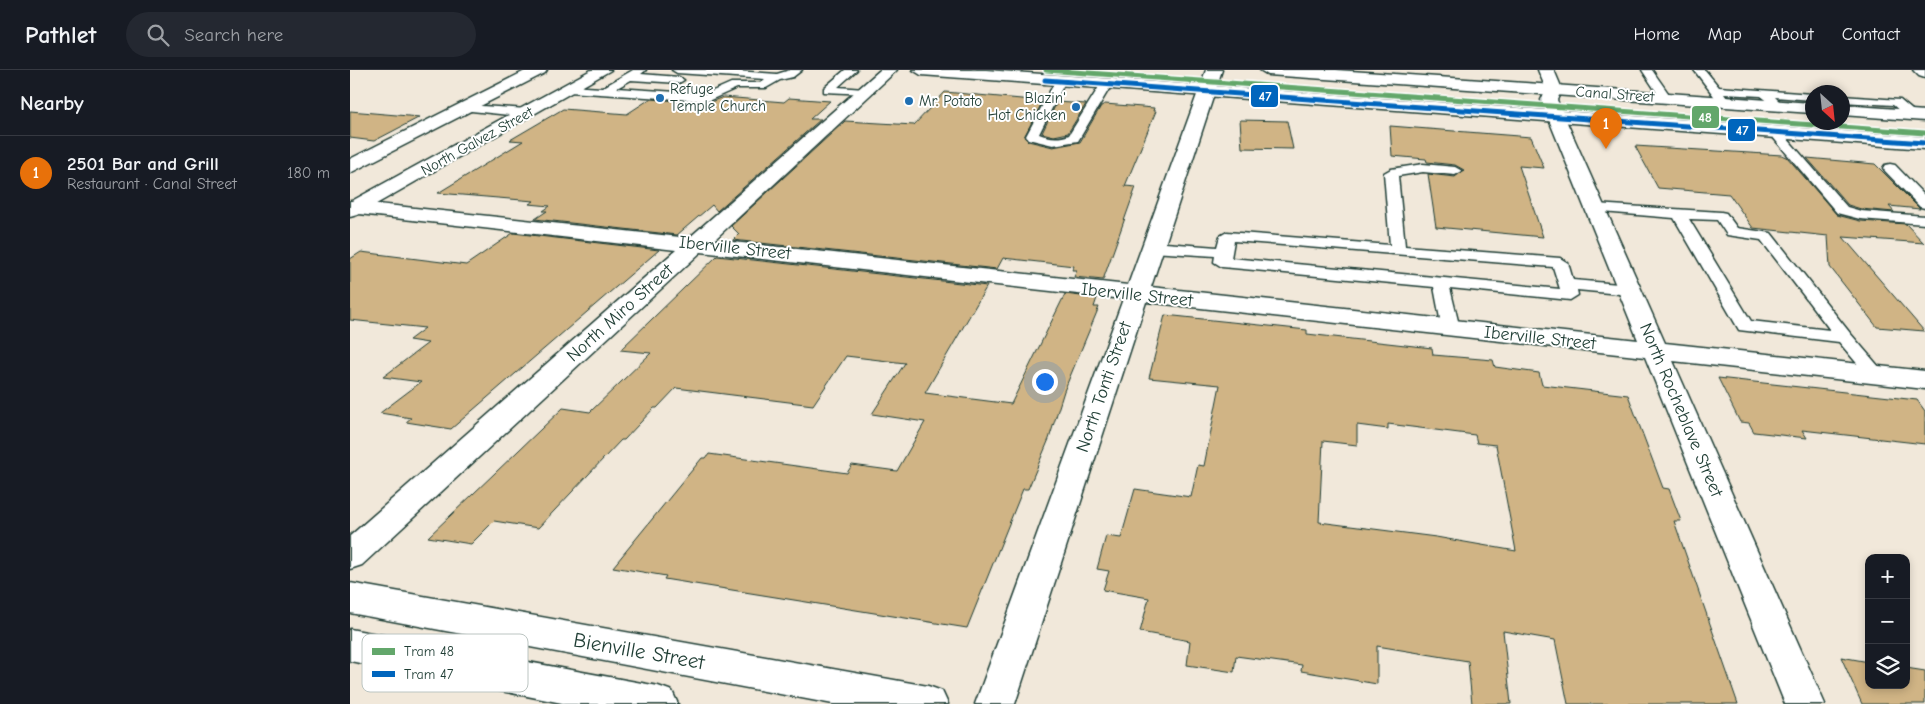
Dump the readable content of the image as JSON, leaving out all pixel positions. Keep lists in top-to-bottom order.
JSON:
{
  "streets": {
    "street": [
      "Canal Street",
      "North Galvez Street",
      "Iberville Street",
      "North Miro Street",
      "North Tonti Street",
      "North Rocheblave Street",
      "Bienville Street"
    ]
  },
  "crossings": [
    ["Canal Street", "North Tonti Street"],
    ["Canal Street", "North Rocheblave Street"],
    ["North Galvez Street", "Iberville Street"],
    ["Iberville Street", "North Miro Street"],
    ["Iberville Street", "North Tonti Street"],
    ["Iberville Street", "North Rocheblave Street"]
  ],
  "places": ["Refuge Temple Church", "Mr. Potato", "Blazin' Hot Chicken"],
  "lines": ["tram line 48", "tram line 47"],
  "legend": ["Tram 48", "Tram 47"],
  "north": "bottom right",
  "page": {
    "header": "Pathlet",
    "search": "Search here",
    "nav": [
      "Home",
      "Map",
      "About",
      "Contact"
    ],
    "heading": "Nearby",
    "pins": "1",
    "list": [
      {
        "mark": "1",
        "name": "2501 Bar and Grill",
        "note": "Restaurant · Canal Street",
        "value": "180 m"
      }
    ],
    "map_buttons": ["+", "−"]
  }
}
